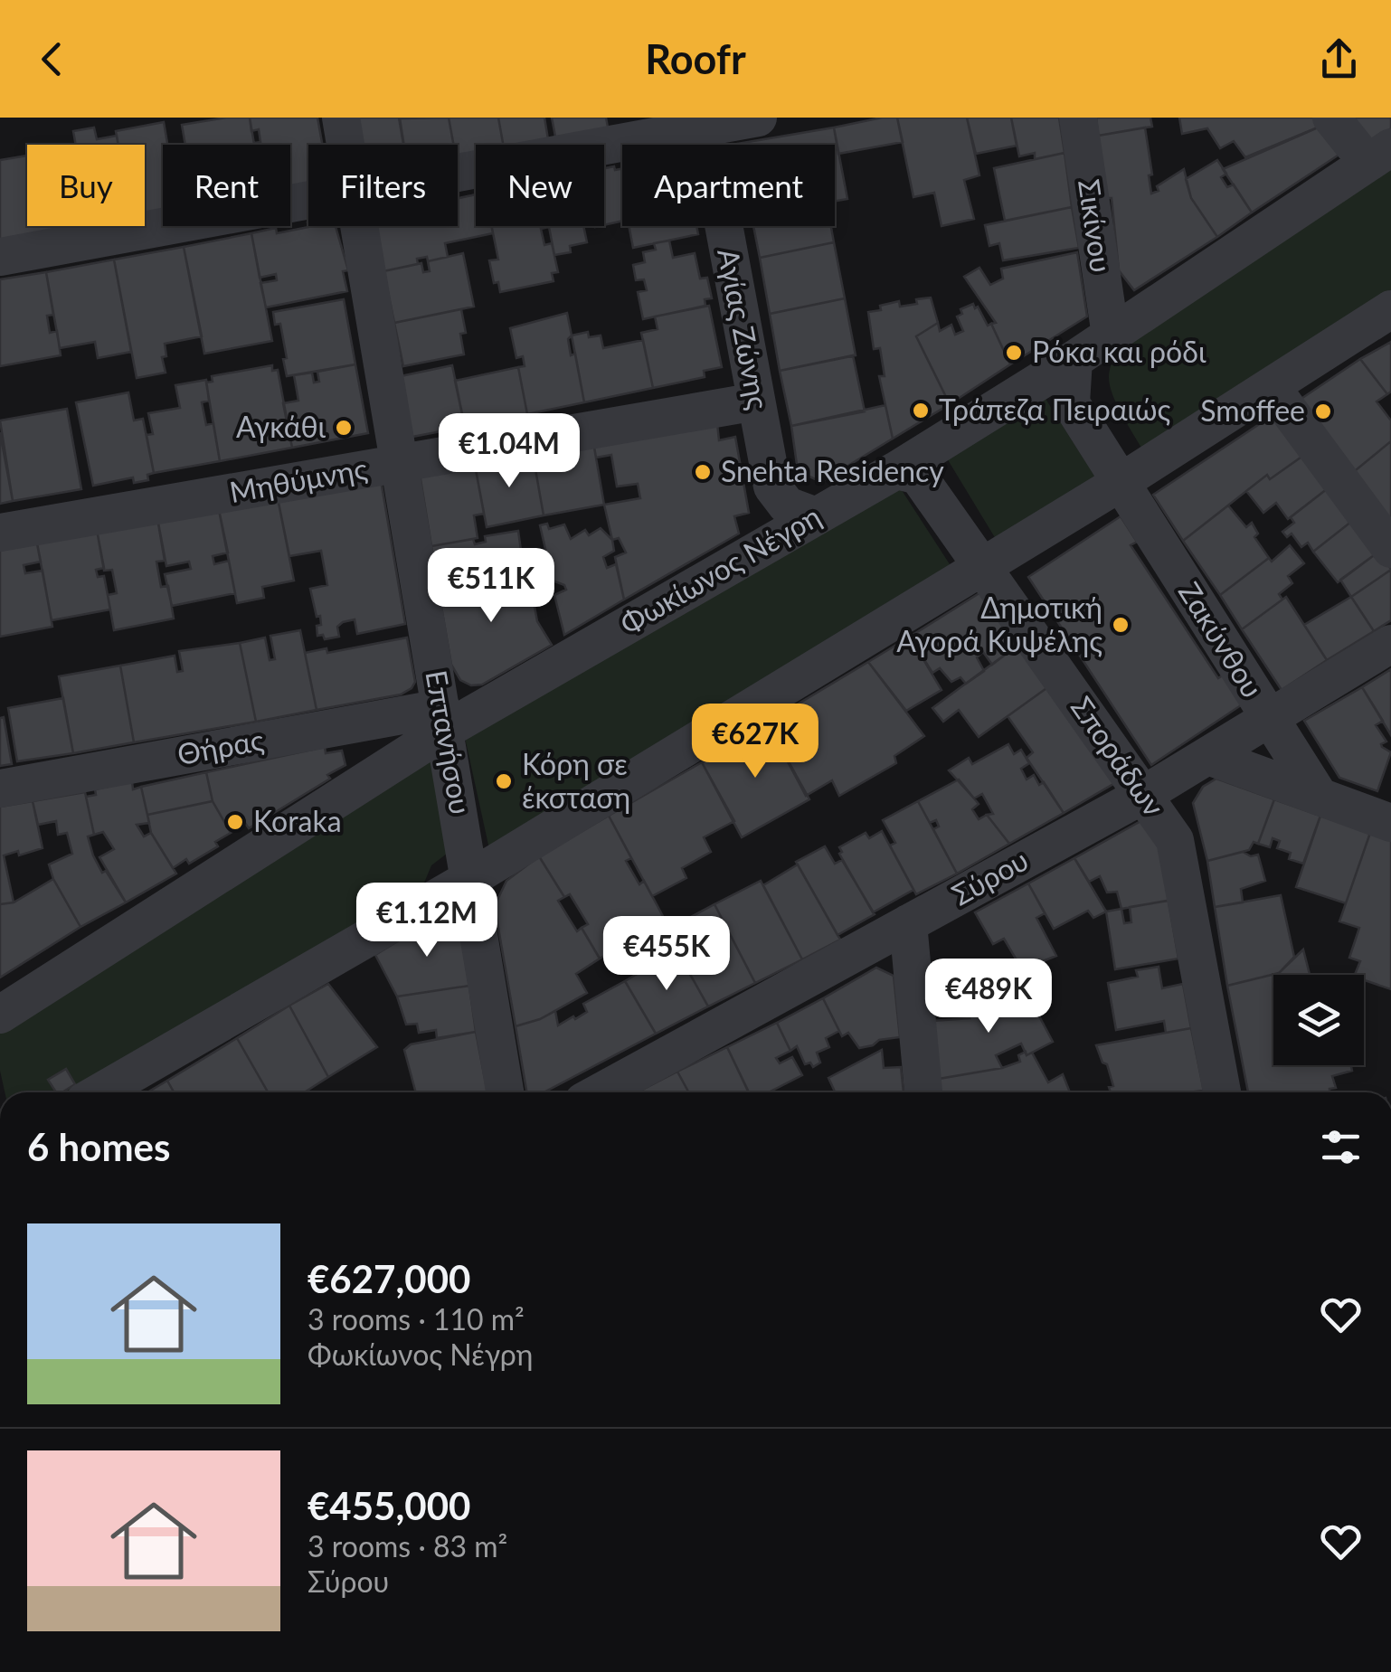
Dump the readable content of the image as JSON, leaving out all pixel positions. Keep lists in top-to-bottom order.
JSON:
{
  "streets": {
    "street": [
      "Σικίνου",
      "Αγίας Ζώνης",
      "Μηθύμνης",
      "Φωκίωνος Νέγρη",
      "Ζακύνθου",
      "Επτανήσου",
      "Θήρας",
      "Σποράδων",
      "Σύρου"
    ]
  },
  "crossings": [
    ["Σικίνου", "Φωκίωνος Νέγρη"],
    ["Αγίας Ζώνης", "Μηθύμνης"],
    ["Αγίας Ζώνης", "Φωκίωνος Νέγρη"],
    ["Μηθύμνης", "Επτανήσου"],
    ["Φωκίωνος Νέγρη", "Ζακύνθου"],
    ["Φωκίωνος Νέγρη", "Επτανήσου"],
    ["Φωκίωνος Νέγρη", "Θήρας"],
    ["Φωκίωνος Νέγρη", "Σποράδων"],
    ["Ζακύνθου", "Σύρου"],
    ["Επτανήσου", "Θήρας"],
    ["Σποράδων", "Σύρου"]
  ],
  "places": [
    "Ρόκα και ρόδι",
    "Τράπεζα Πειραιώς",
    "Smoffee",
    "Αγκάθι",
    "Snehta Residency",
    "Δημοτική Αγορά Κυψέλης",
    "Κόρη σε έκσταση",
    "Koraka"
  ],
  "page": {
    "header": "Roofr",
    "chip": [
      "Buy",
      "Rent",
      "Filters",
      "New",
      "Apartment"
    ],
    "price": [
      "€1.04M",
      "€511K",
      "€627K",
      "€1.12M",
      "€455K",
      "€489K"
    ],
    "heading": "6 homes",
    "list": [
      {
        "name": "€627,000",
        "note": "3 rooms · 110 m² · Φωκίωνος Νέγρη"
      },
      {
        "name": "€455,000",
        "note": "3 rooms · 83 m² · Σύρου"
      }
    ]
  }
}
